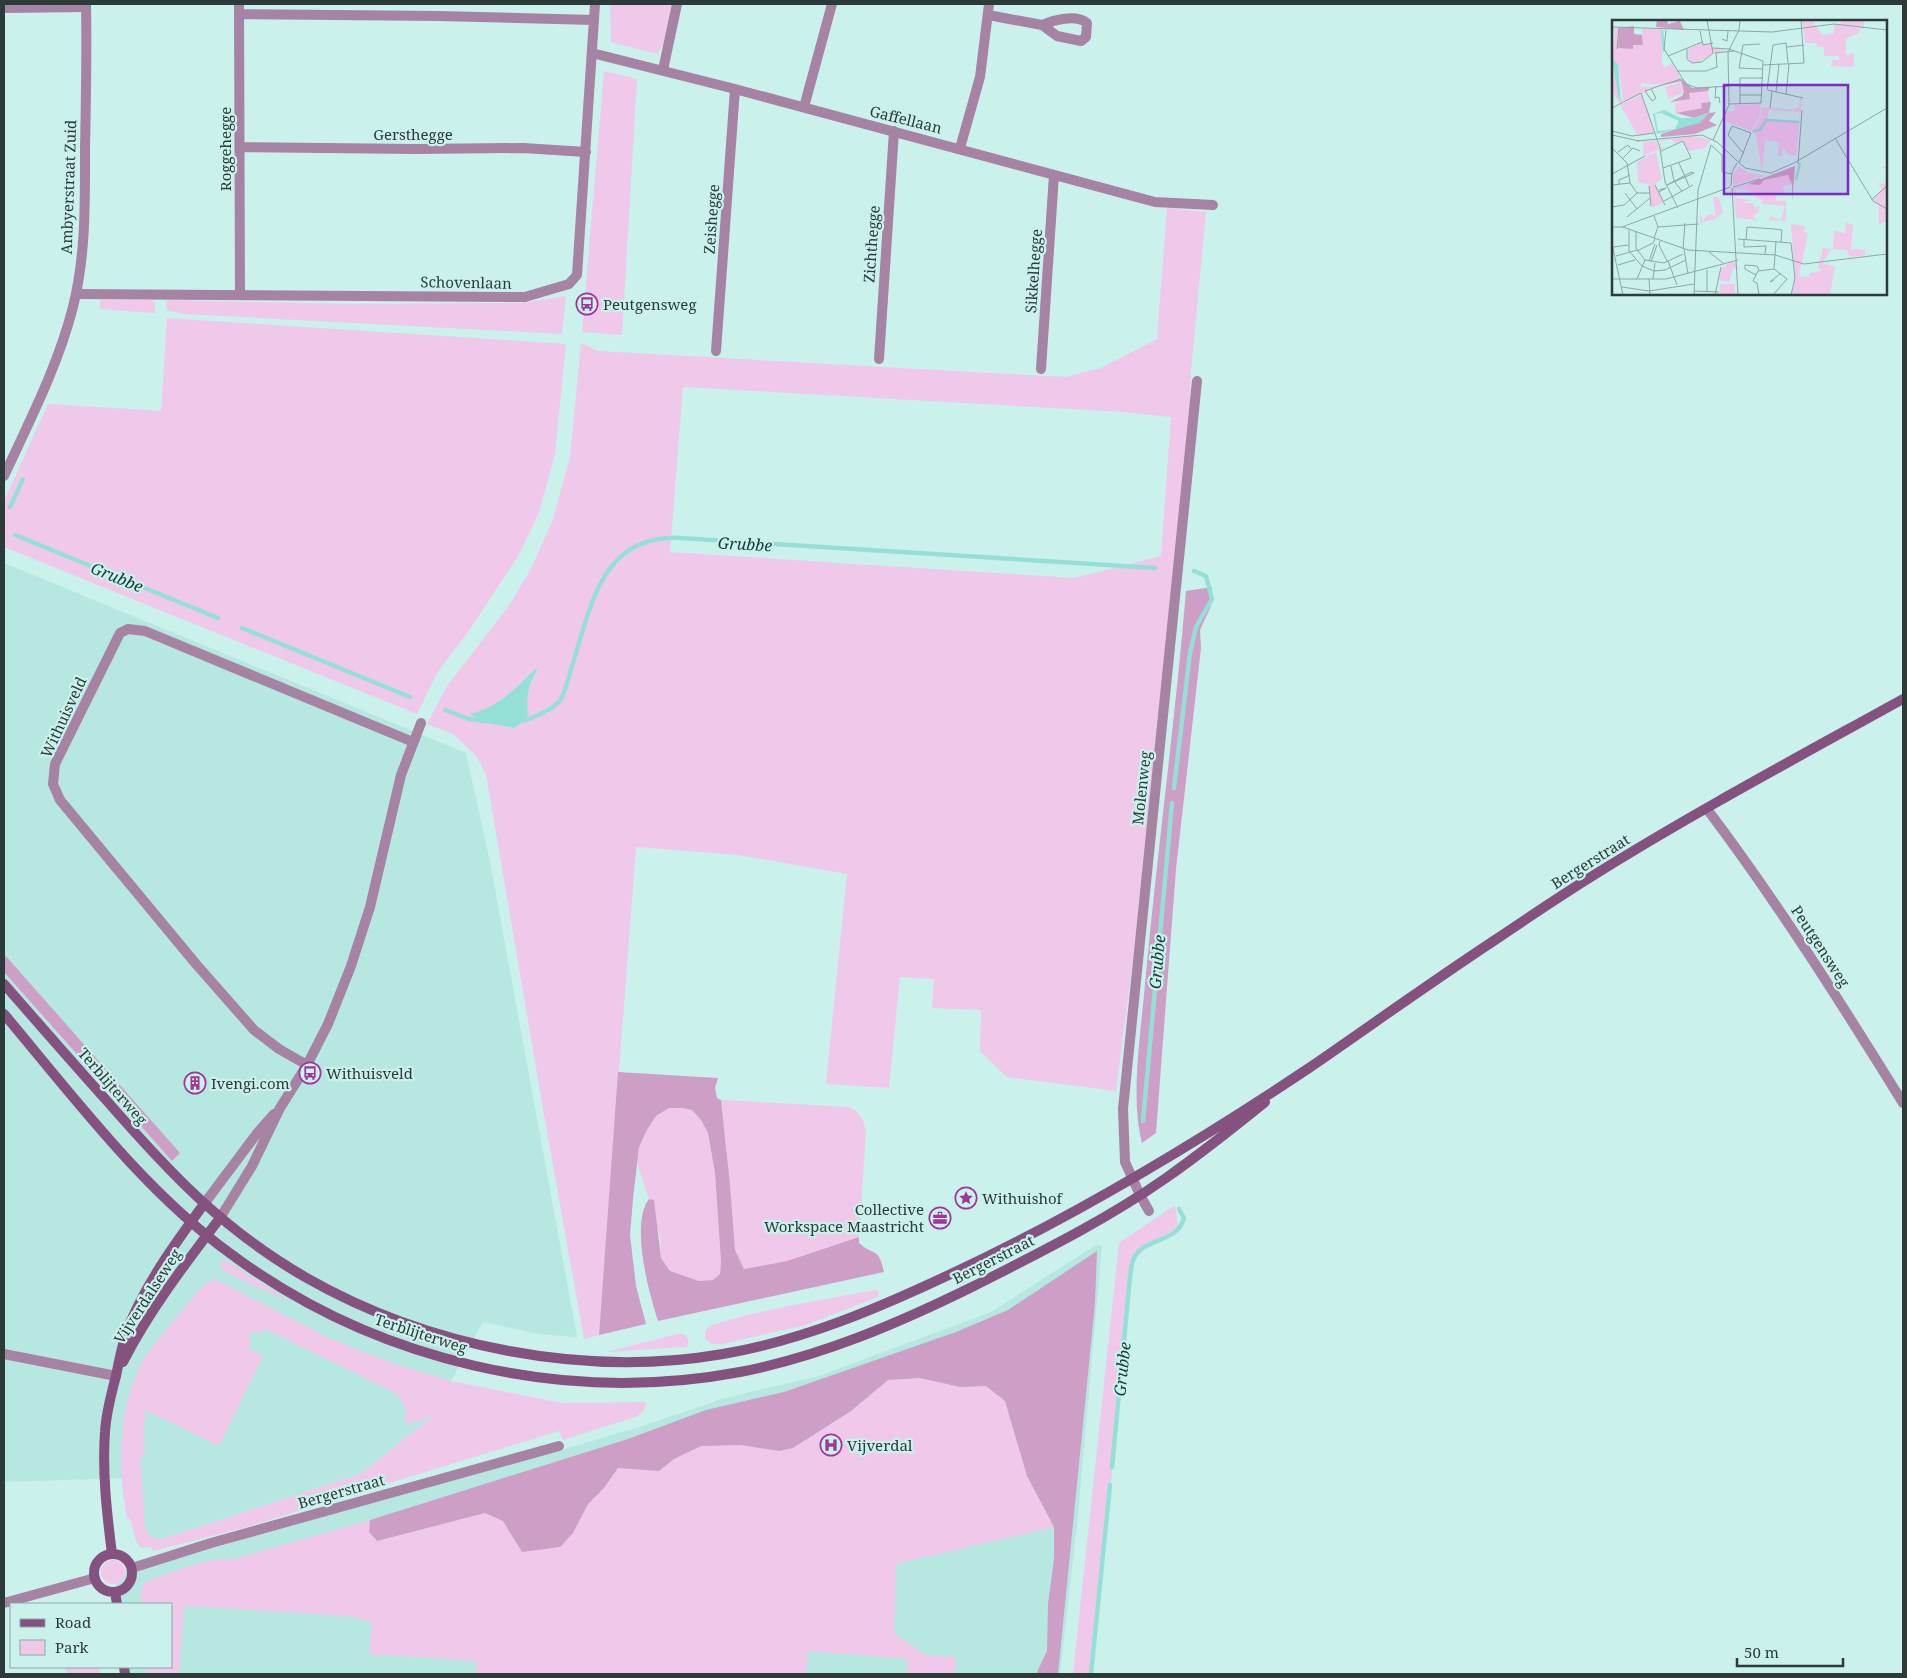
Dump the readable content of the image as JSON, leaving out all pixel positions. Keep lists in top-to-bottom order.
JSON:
{
  "streets": {
    "main road": ["Bergerstraat", "Terblijterweg", "Vijverdalseweg"],
    "street": [
      "Gaffellaan",
      "Gersthegge",
      "Roggehegge",
      "Ambyerstraat Zuid",
      "Zeishegge",
      "Zichthegge",
      "Sikkelhegge",
      "Schovenlaan",
      "Withuisveld",
      "Molenweg",
      "Peutgensweg"
    ]
  },
  "crossings": [
    ["Gaffellaan", "Zeishegge"],
    ["Gaffellaan", "Zichthegge"],
    ["Gaffellaan", "Sikkelhegge"],
    ["Gaffellaan", "Schovenlaan"],
    ["Gersthegge", "Roggehegge"],
    ["Gersthegge", "Schovenlaan"],
    ["Roggehegge", "Schovenlaan"],
    ["Ambyerstraat Zuid", "Schovenlaan"],
    ["Molenweg", "Bergerstraat"],
    ["Bergerstraat", "Peutgensweg"],
    ["Bergerstraat", "Terblijterweg"],
    ["Bergerstraat", "Vijverdalseweg"],
    ["Terblijterweg", "Vijverdalseweg"]
  ],
  "water": ["Grubbe"],
  "places": {
    "bus stop": ["Peutgensweg", "Withuisveld"],
    "building": ["Ivengi.com"],
    "place": ["Withuishof"],
    "office": ["Collective Workspace Maastricht"],
    "hospital": ["Vijverdal"]
  },
  "legend": ["Road", "Park"],
  "scale_bar": "50 m"
}
